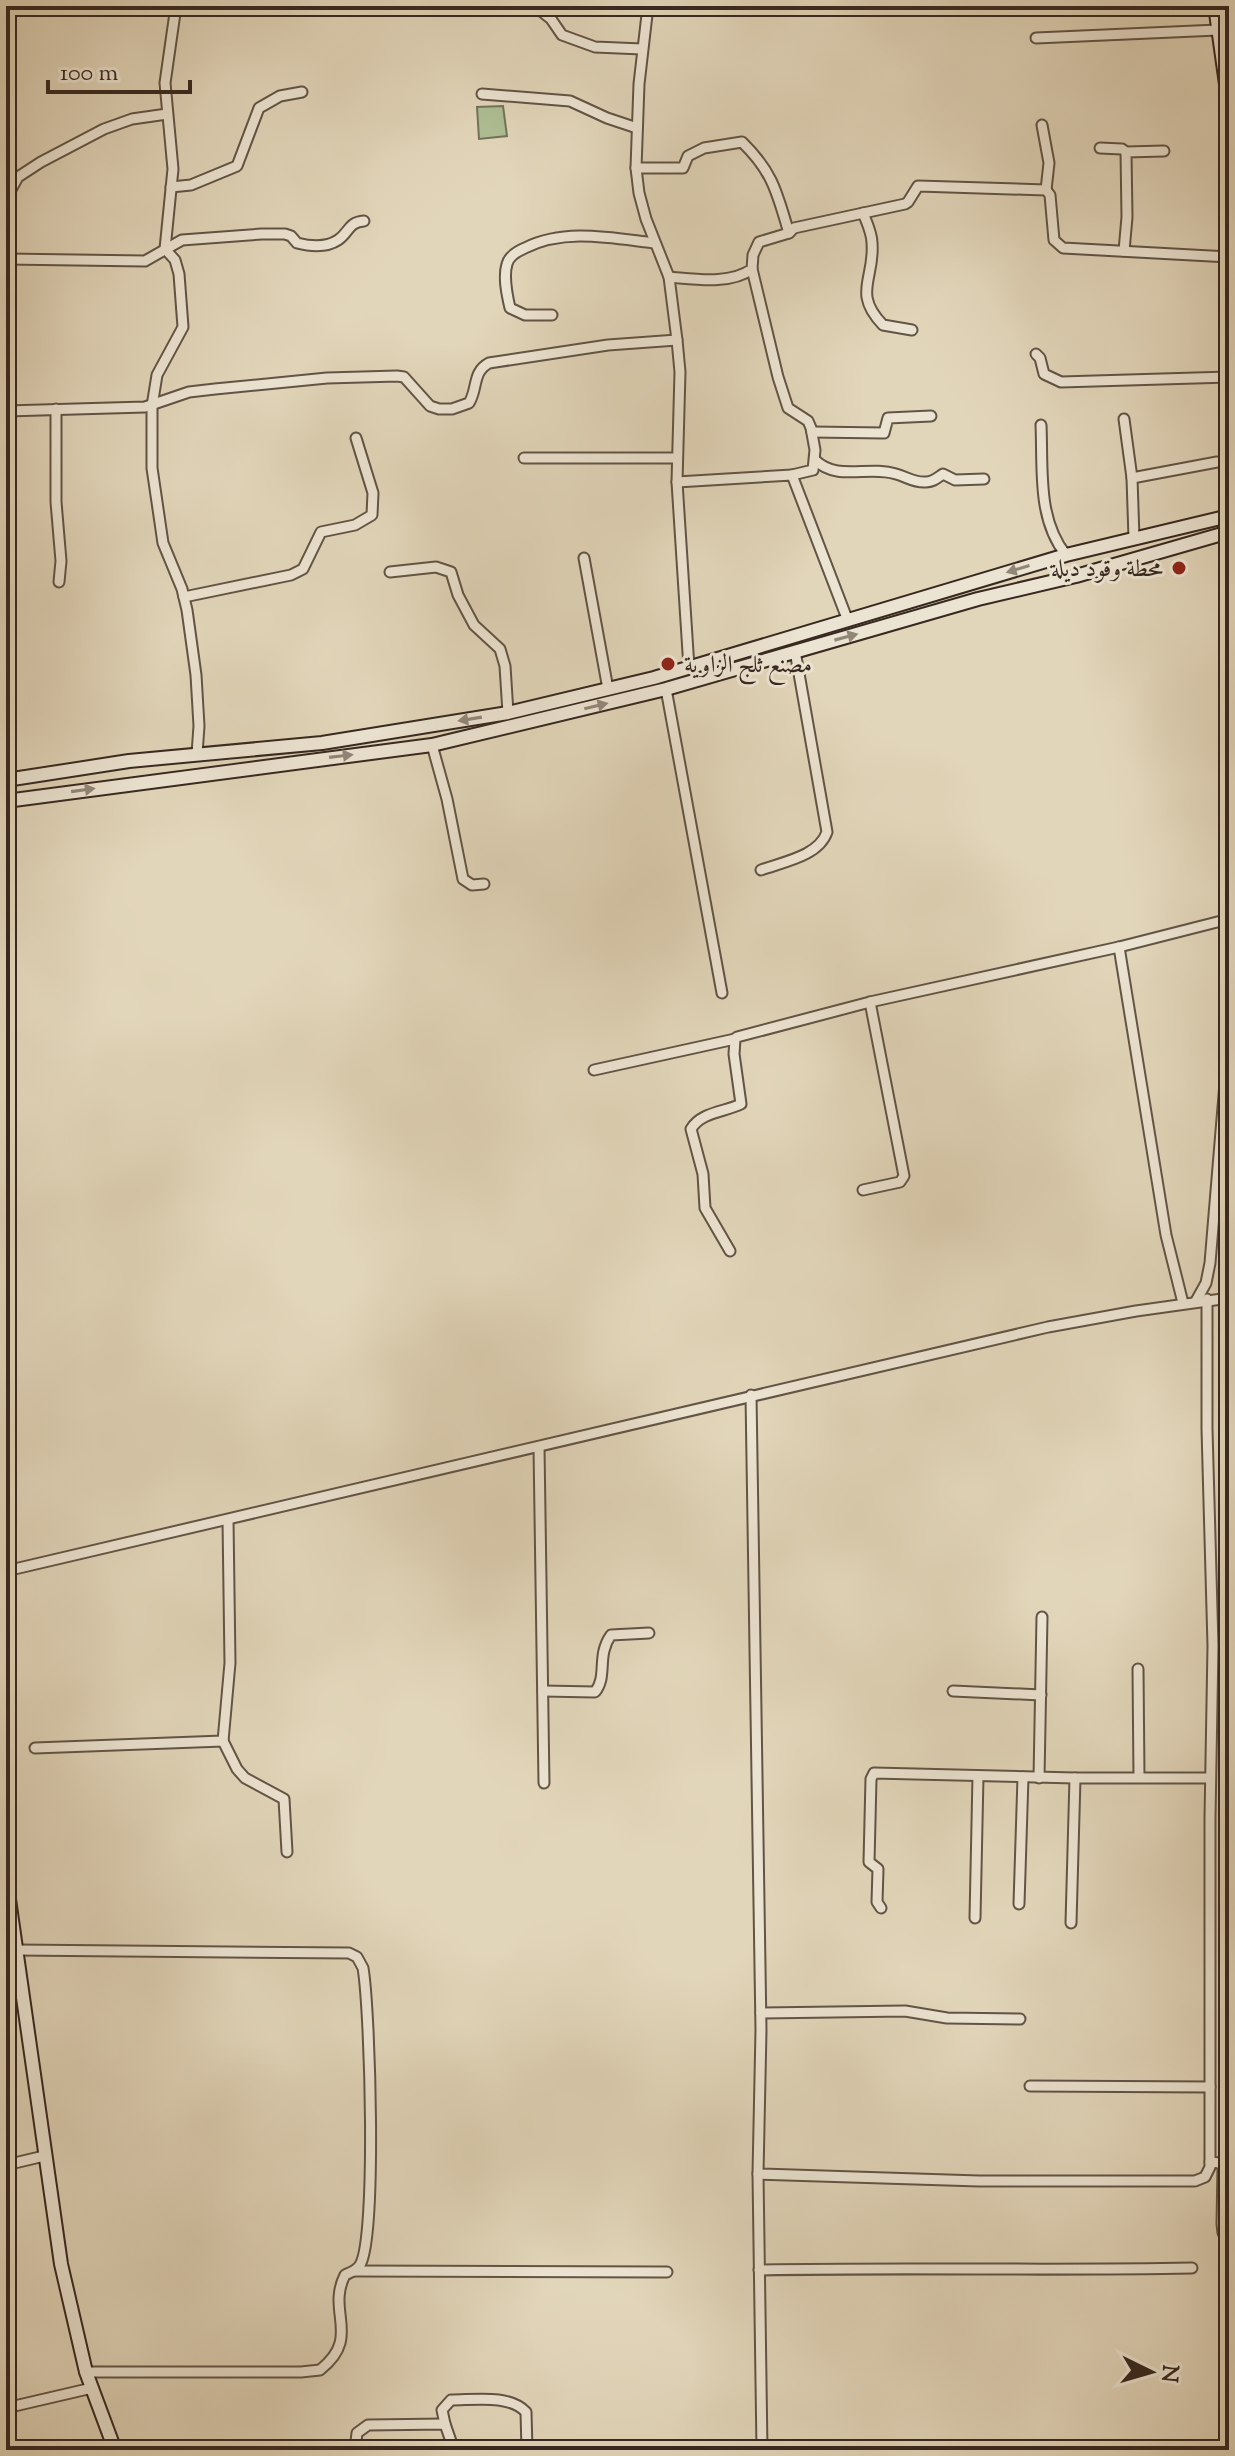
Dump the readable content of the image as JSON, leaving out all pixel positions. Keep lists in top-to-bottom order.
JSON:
{
  "places": ["محطة وقود ديلة", "مصنع ثلج الزاوية"],
  "scale_bar": "100 m",
  "north": "right"
}
